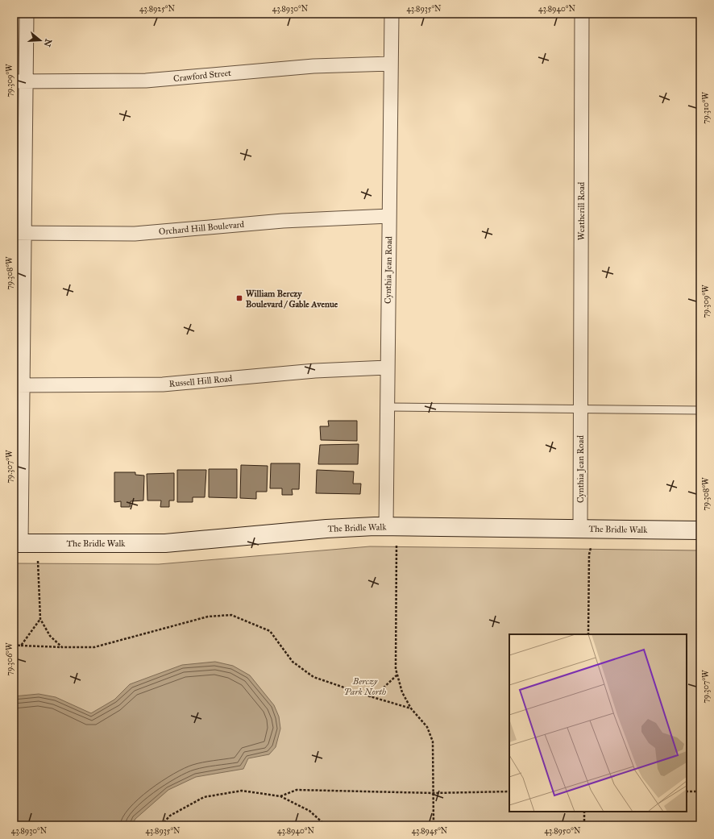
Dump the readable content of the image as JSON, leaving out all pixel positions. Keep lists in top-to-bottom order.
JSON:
{
  "streets": {
    "street": [
      "Crawford Street",
      "Weatherill Road",
      "Orchard Hill Boulevard",
      "Cynthia Jean Road",
      "Russell Hill Road",
      "The Bridle Walk"
    ]
  },
  "crossings": [
    ["Crawford Street", "Cynthia Jean Road"],
    ["Weatherill Road", "Cynthia Jean Road"],
    ["Orchard Hill Boulevard", "Cynthia Jean Road"],
    ["Cynthia Jean Road", "Russell Hill Road"],
    ["Cynthia Jean Road", "The Bridle Walk"]
  ],
  "parks": ["Berczy Park North"],
  "places": {
    "transit": ["William Berczy Boulevard / Gable Avenue"]
  },
  "north": "right",
  "coordinates": [
    "43.8925°N",
    "43.8930°N",
    "43.8935°N",
    "43.8940°N",
    "79.309°W",
    "79.310°W",
    "79.308°W",
    "79.307°W",
    "79.306°W",
    "43.8945°N",
    "43.8950°N"
  ]
}
